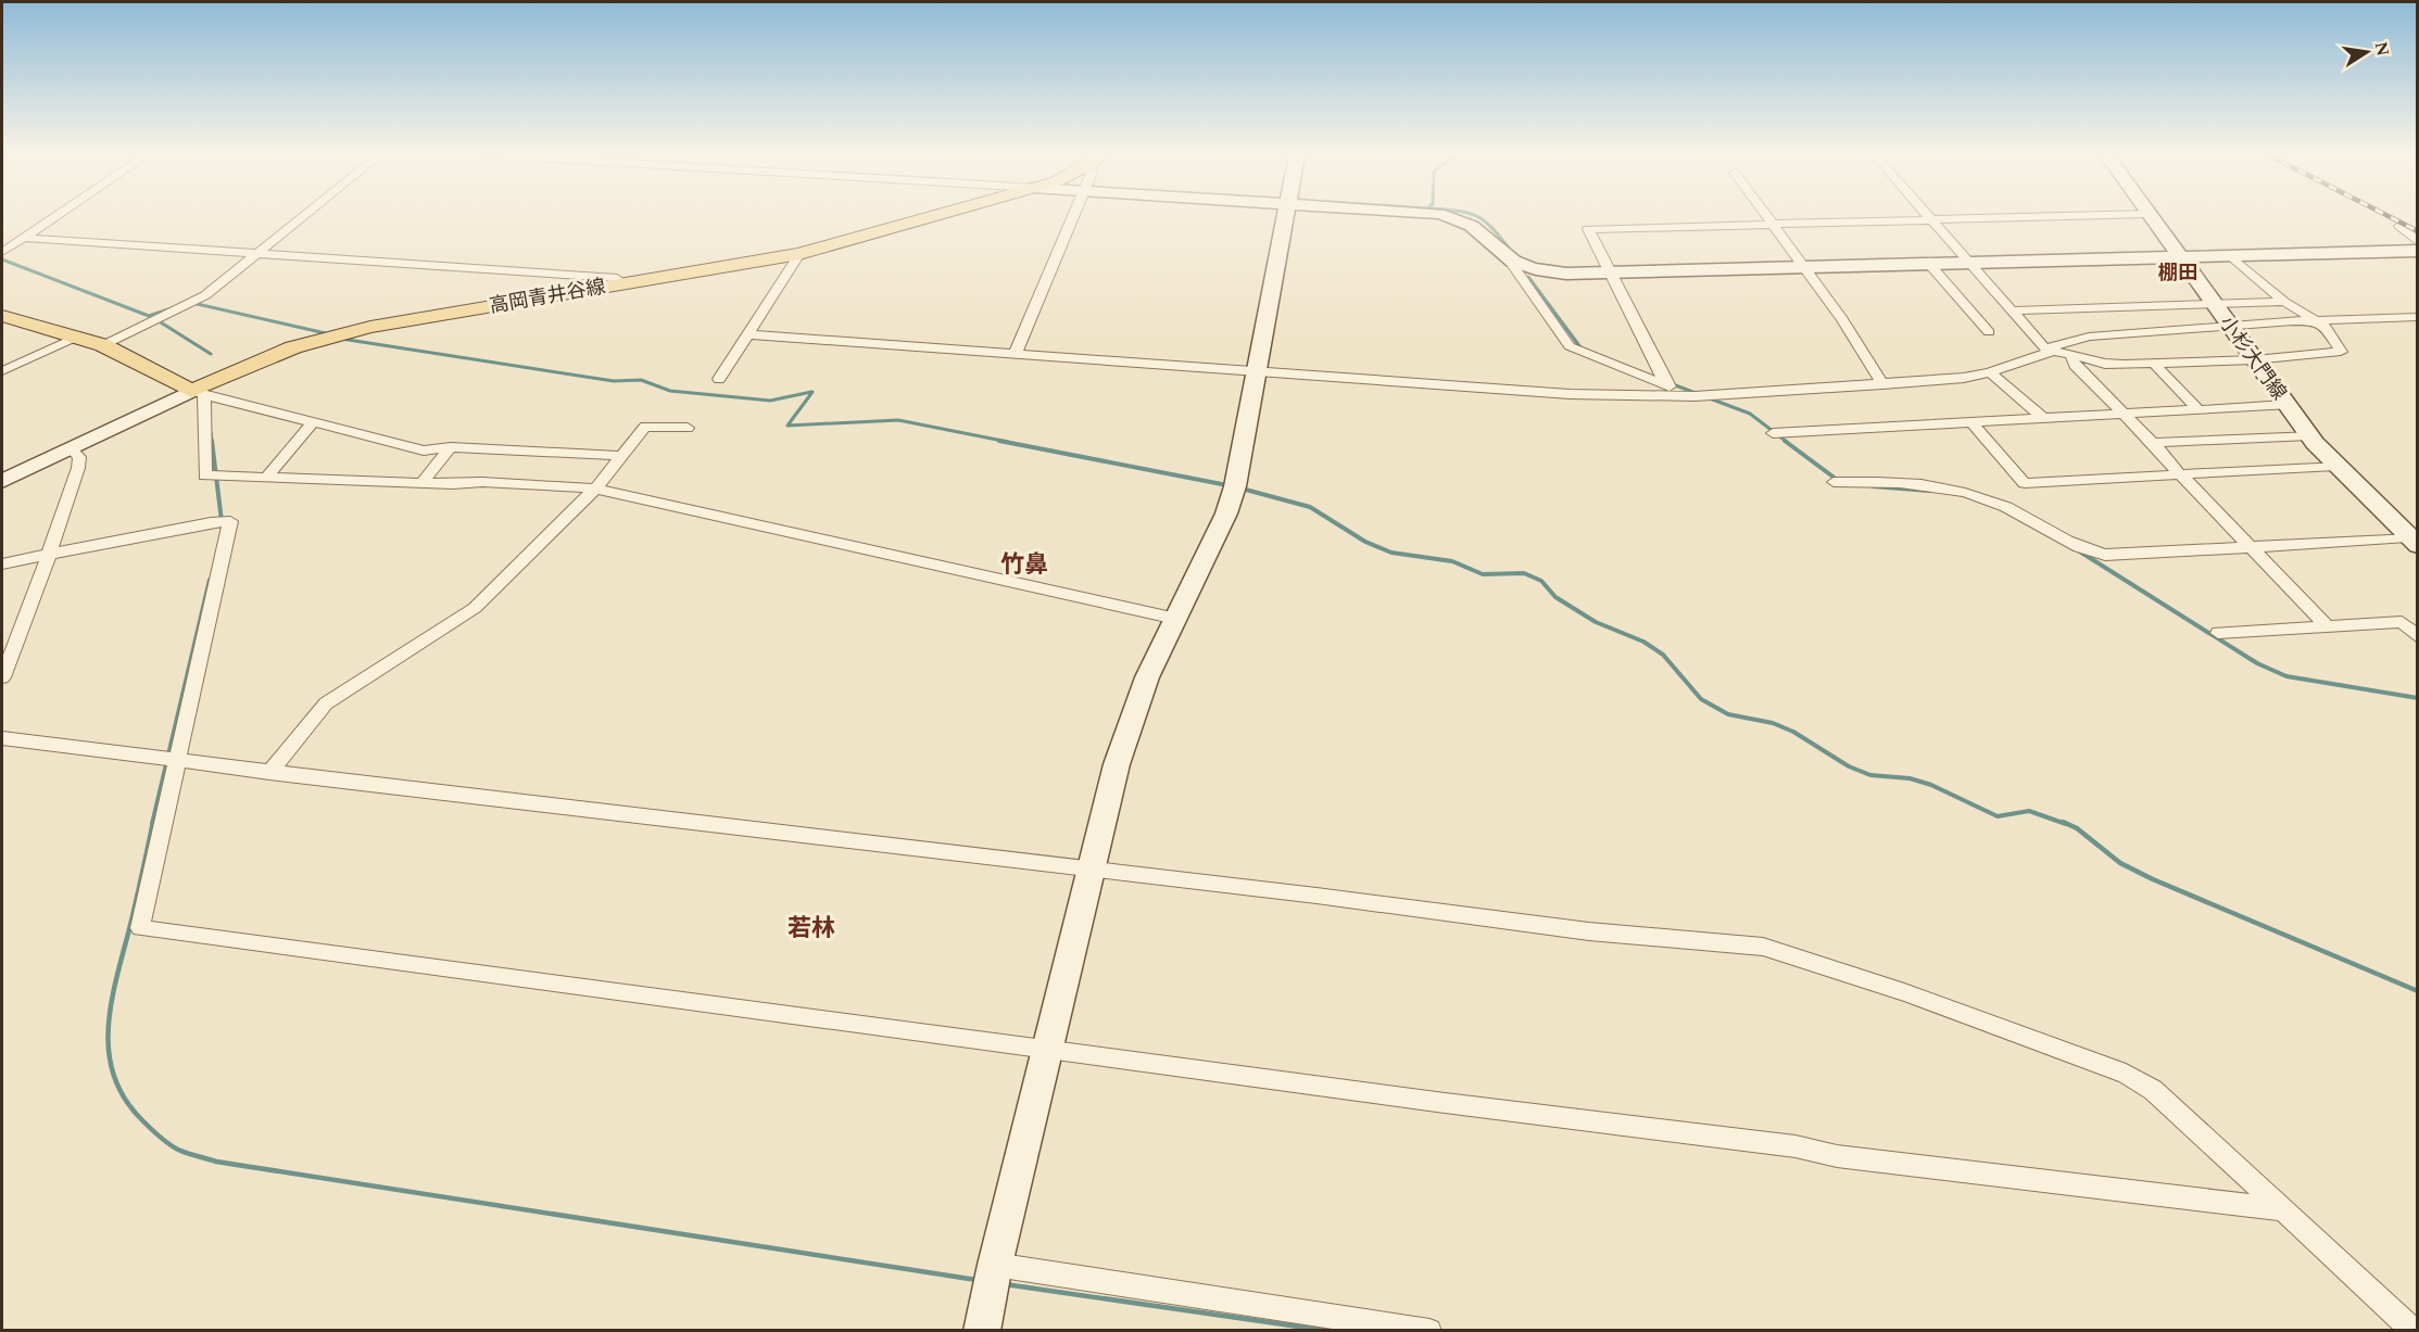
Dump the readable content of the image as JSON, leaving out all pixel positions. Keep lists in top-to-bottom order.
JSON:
{
  "streets": {
    "main road": ["高岡青井谷線"],
    "street": ["小杉大門線"]
  },
  "districts": ["棚田", "竹鼻", "若林"],
  "north": "right"
}
